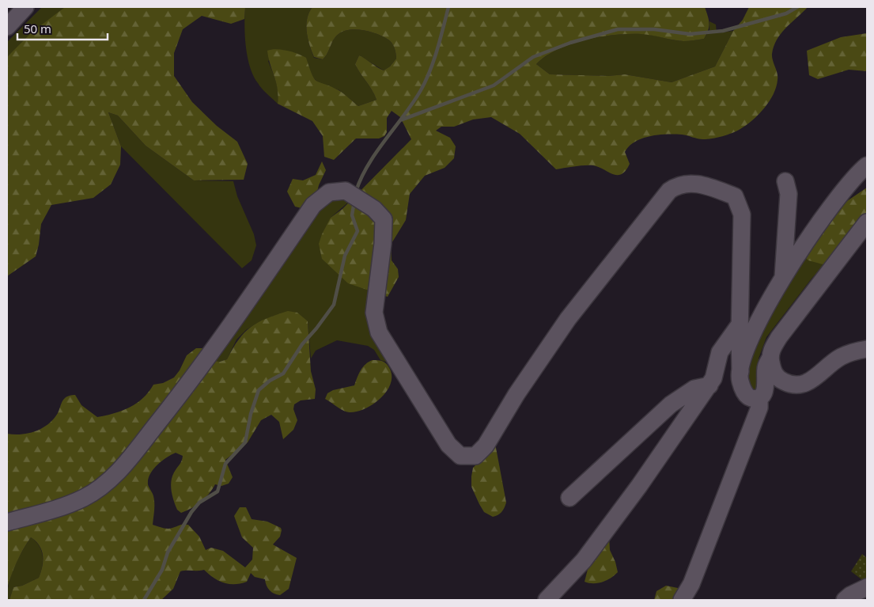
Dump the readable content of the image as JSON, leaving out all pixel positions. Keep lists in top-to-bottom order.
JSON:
{
  "scale_bar": "50 m"
}
